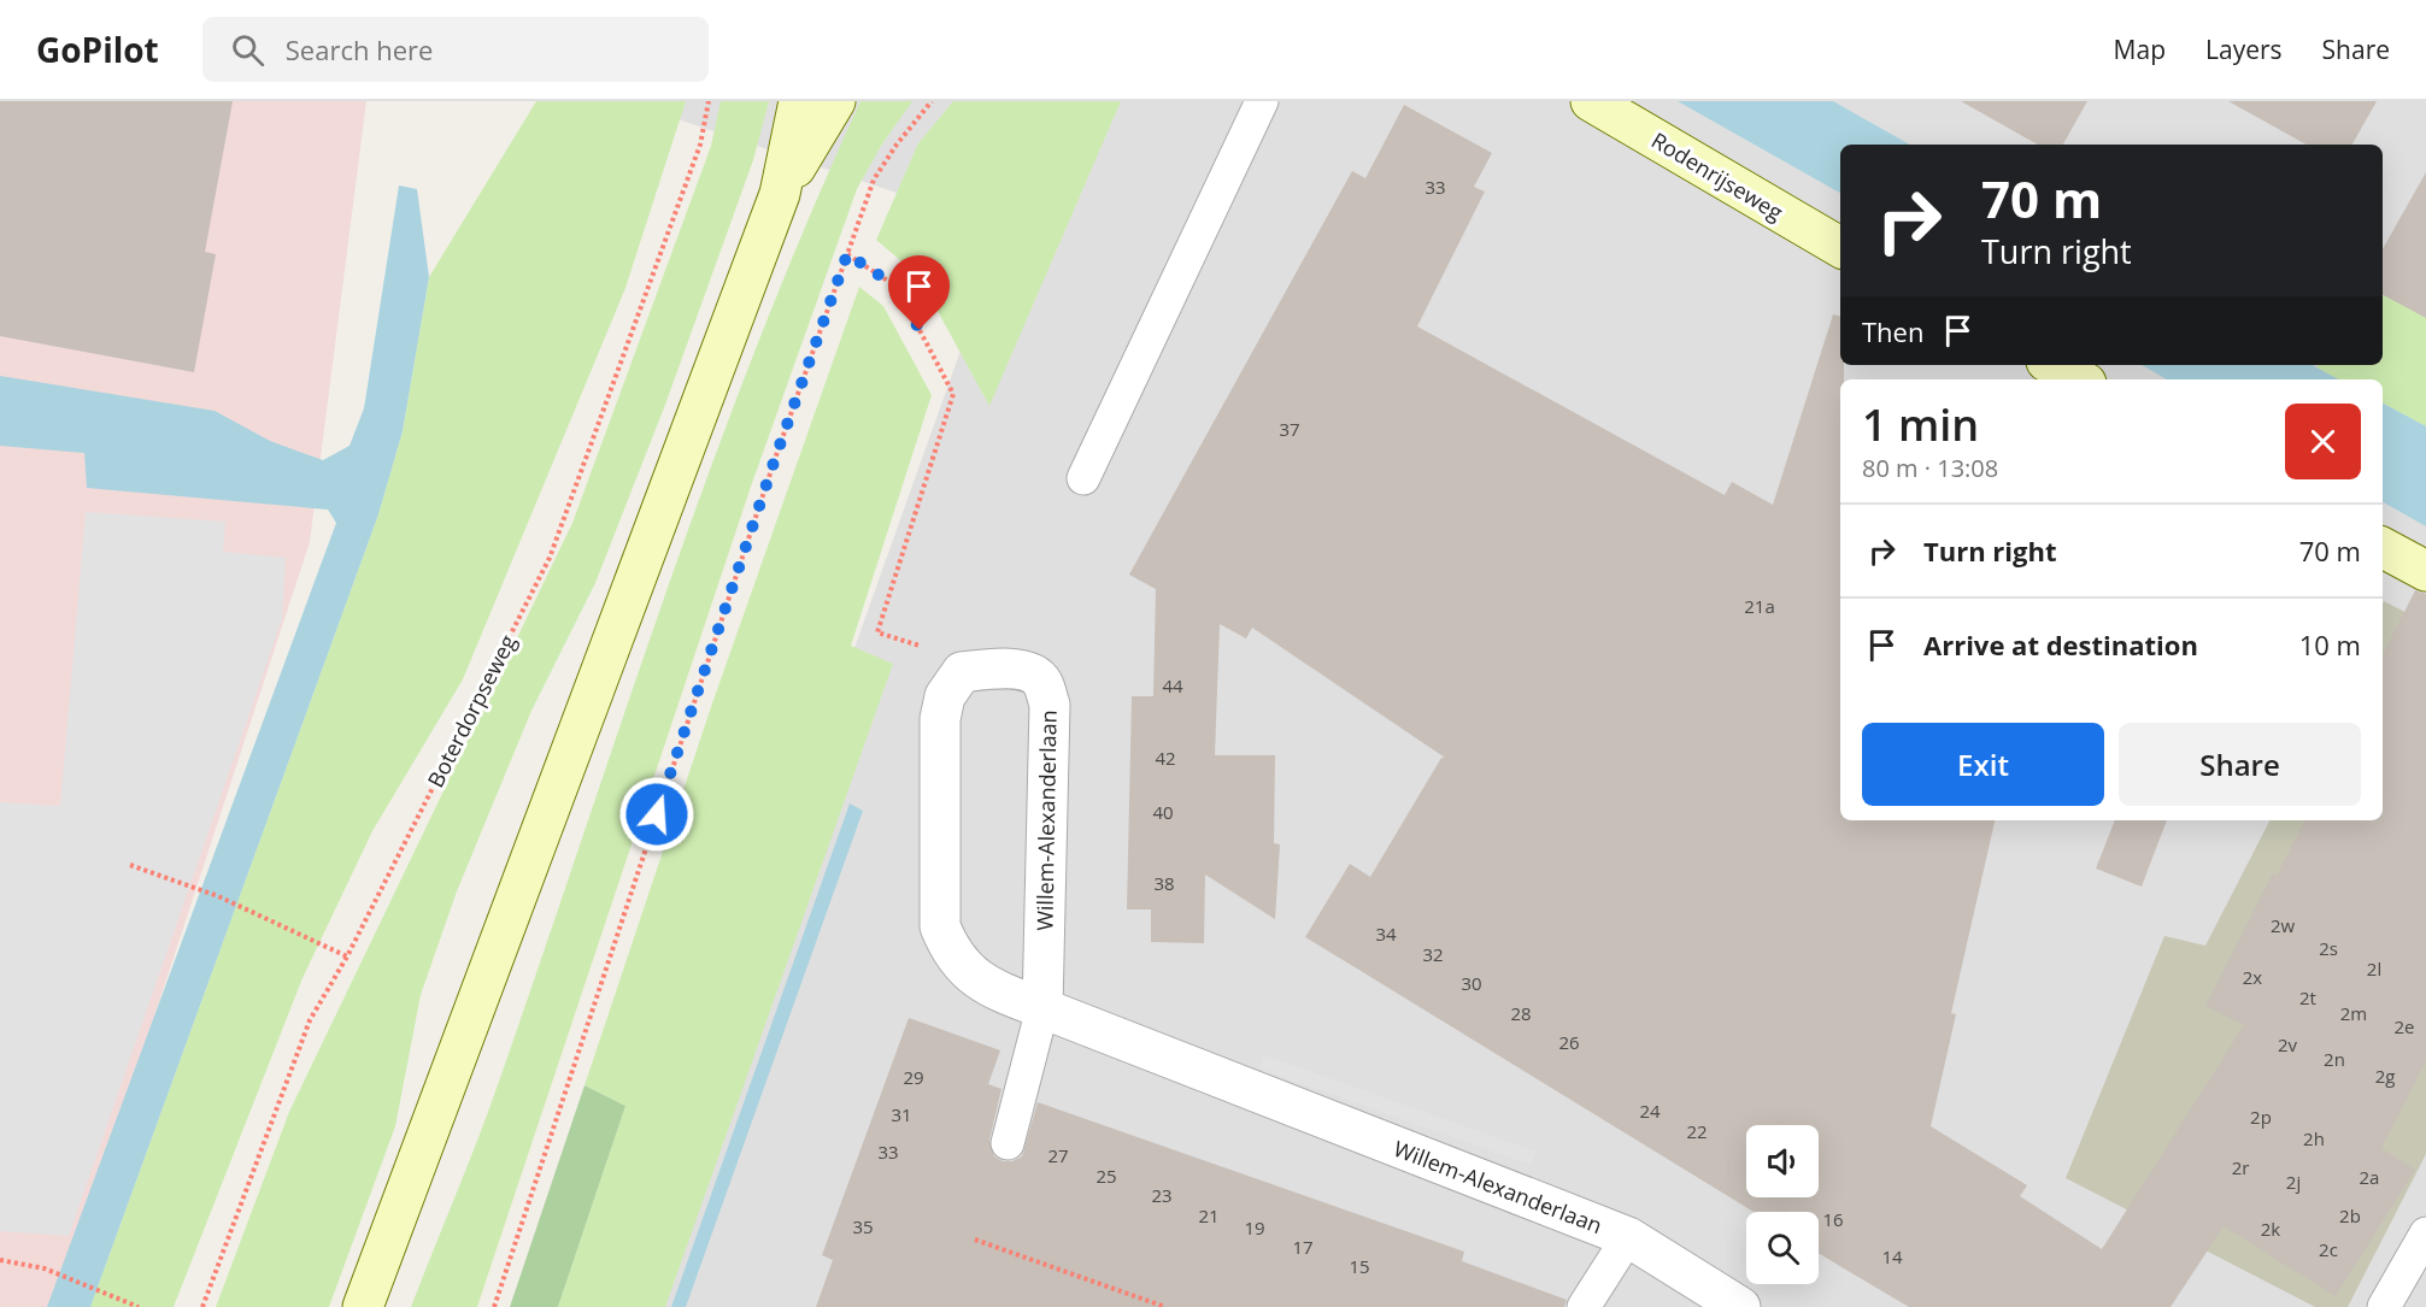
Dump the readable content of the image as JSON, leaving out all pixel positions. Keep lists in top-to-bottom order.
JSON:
{
  "streets": {
    "main road": ["Rodenrijseweg"],
    "street": ["Willem-Alexanderlaan"],
    "path": ["Boterdorpseweg"]
  },
  "house_numbers": [
    "33",
    "37",
    "21a",
    "44",
    "42",
    "40",
    "38",
    "2w",
    "34",
    "2s",
    "32",
    "2l",
    "2x",
    "30",
    "2t",
    "28",
    "2m",
    "2e",
    "26",
    "2v",
    "2n",
    "2g",
    "29",
    "24",
    "31",
    "2p",
    "22",
    "2h",
    "33",
    "27",
    "2r",
    "25",
    "2a",
    "2j",
    "23",
    "21",
    "2b",
    "16",
    "35",
    "19",
    "2k",
    "17",
    "2c",
    "14",
    "15"
  ],
  "page": {
    "header": "GoPilot",
    "search": "Search here",
    "nav": ["Map", "Layers", "Share"],
    "turn": ["70 m", "Turn right"],
    "then": "Then",
    "heading": ["1 min", "80 m · 13:08"],
    "list": [
      {
        "name": "Turn right",
        "value": "70 m"
      },
      {
        "name": "Arrive at destination",
        "value": "10 m"
      }
    ],
    "buttons": ["Exit", "Share"]
  }
}
